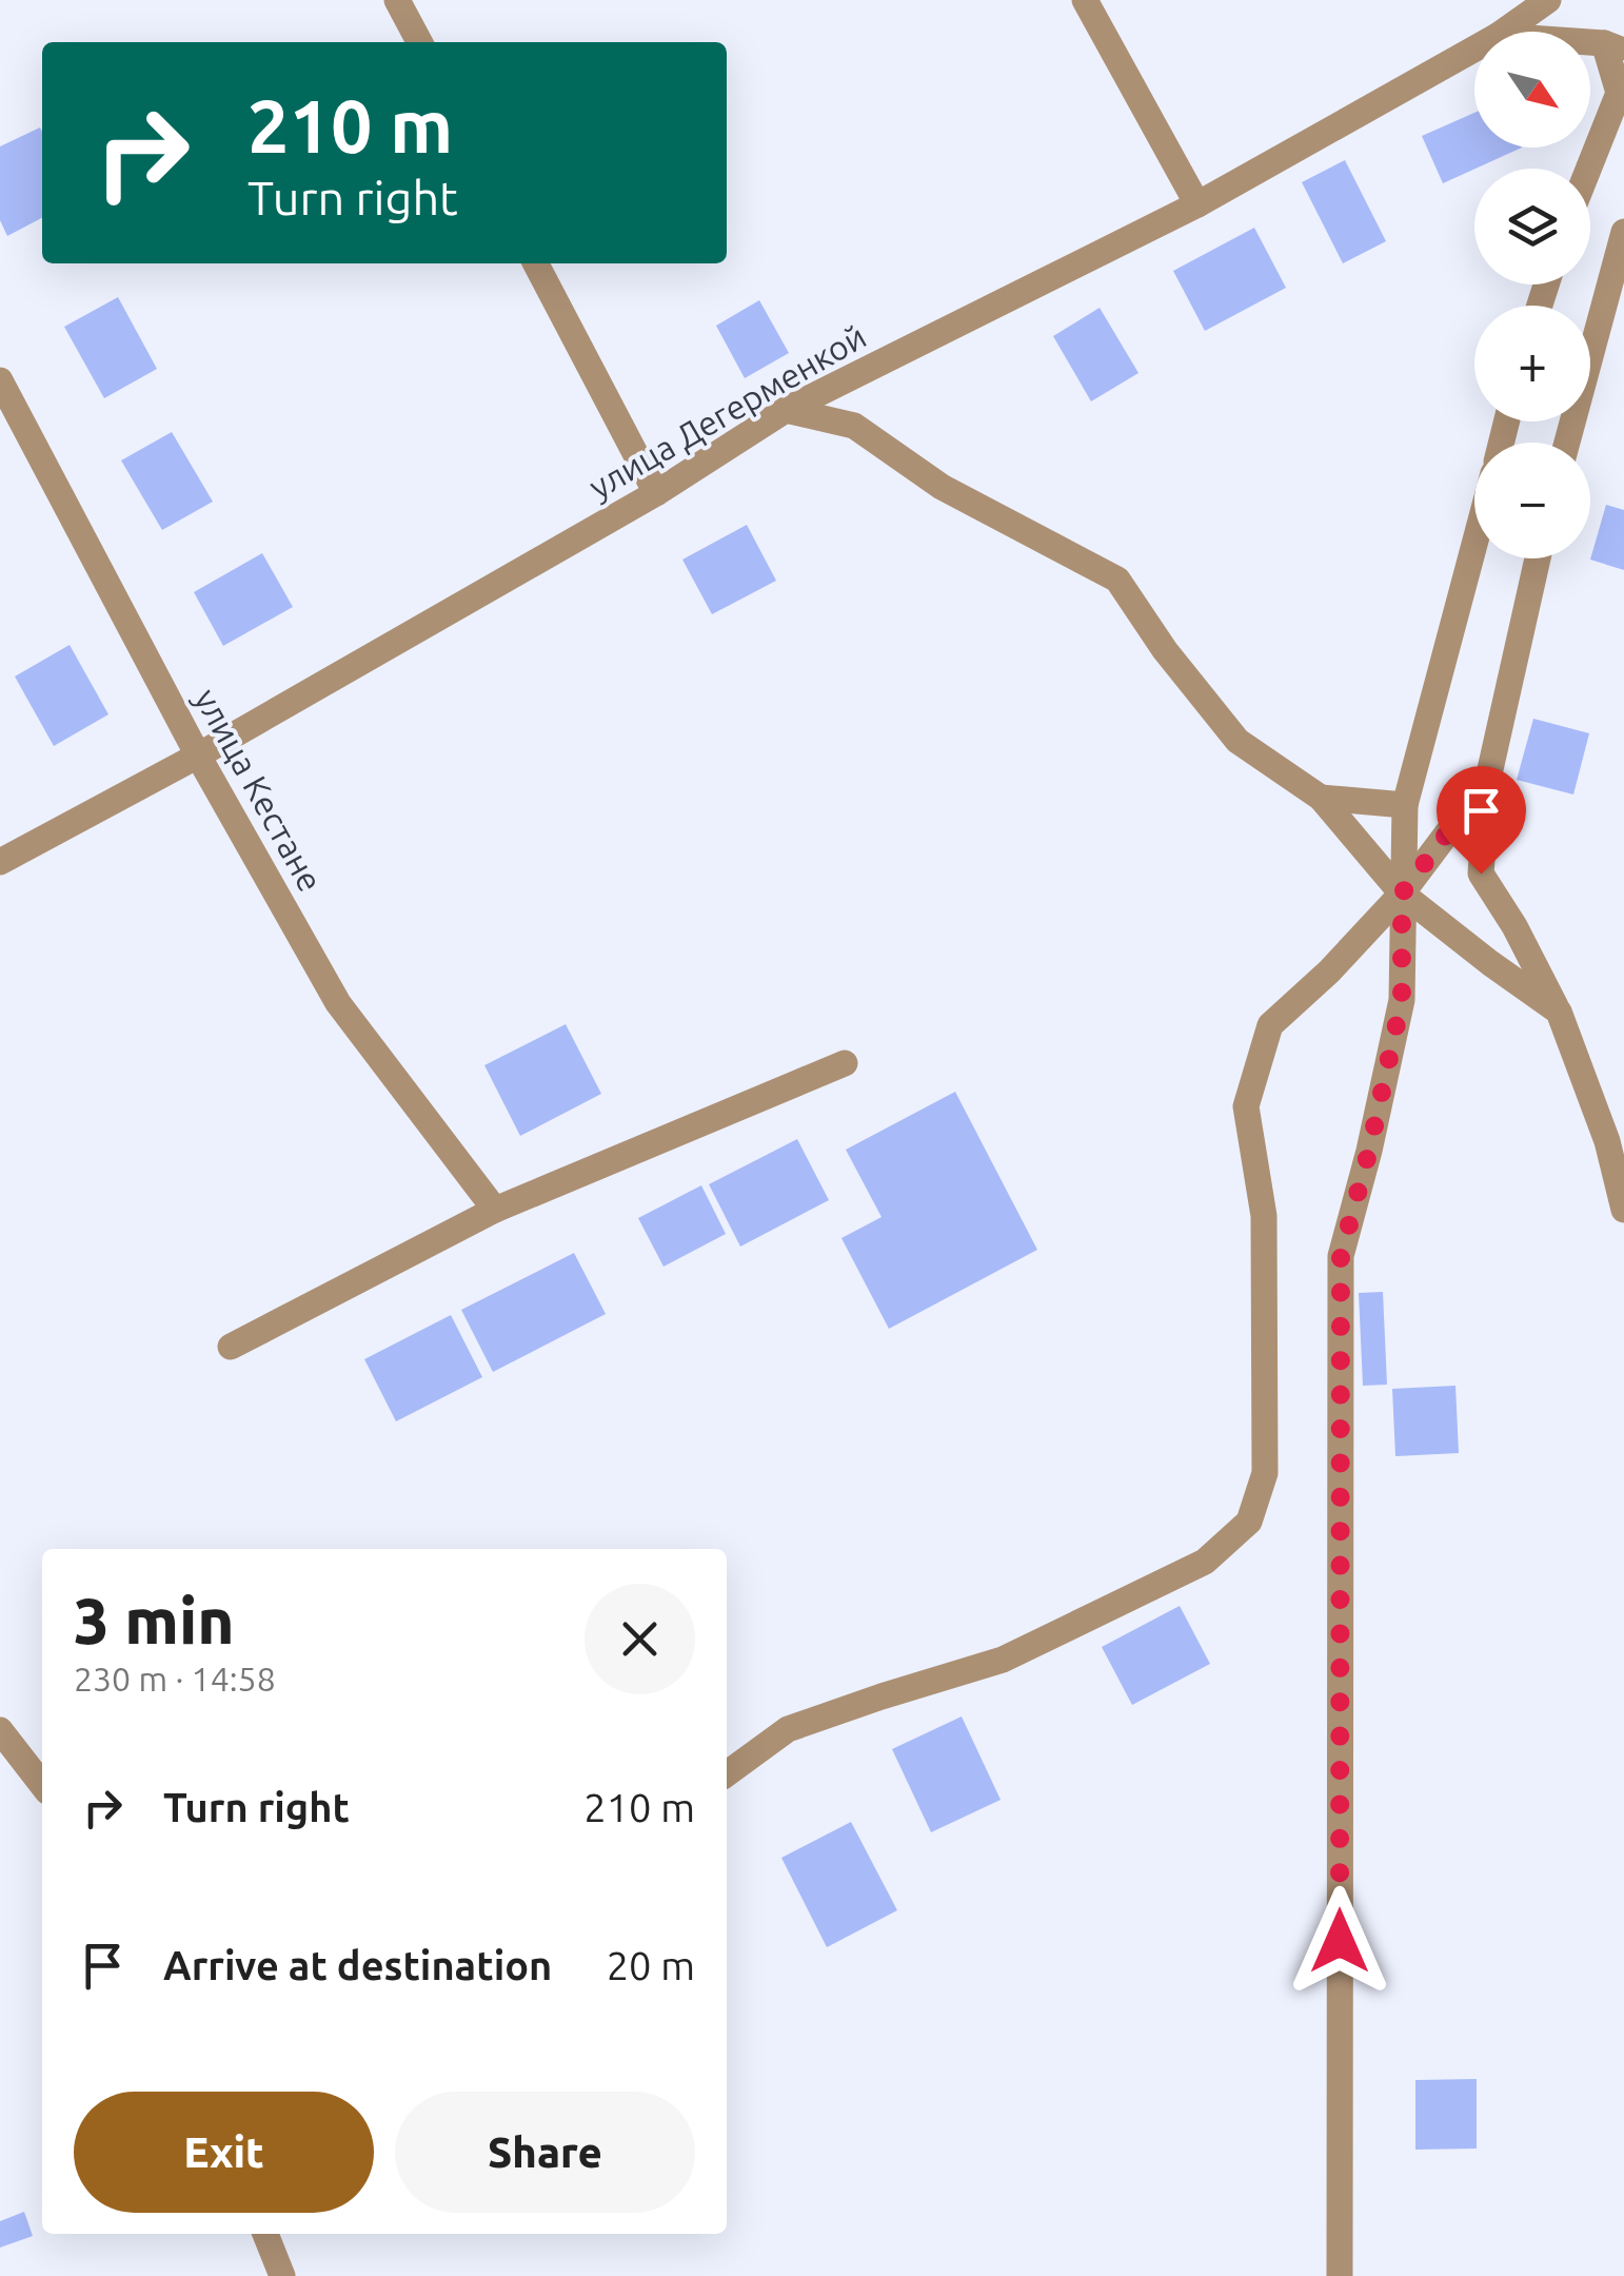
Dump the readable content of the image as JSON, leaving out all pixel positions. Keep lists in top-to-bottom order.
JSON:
{
  "streets": {
    "street": ["улица Дегерменкой", "улица Кестане"]
  },
  "crossings": [
    ["улица Дегерменкой", "улица Кестане"]
  ],
  "north": "bottom right",
  "page": {
    "map_buttons": ["+", "−"],
    "turn": ["210 m", "Turn right"],
    "heading": ["3 min", "230 m · 14:58"],
    "list": [
      {
        "name": "Turn right",
        "value": "210 m"
      },
      {
        "name": "Arrive at destination",
        "value": "20 m"
      }
    ],
    "buttons": ["Exit", "Share"]
  }
}
